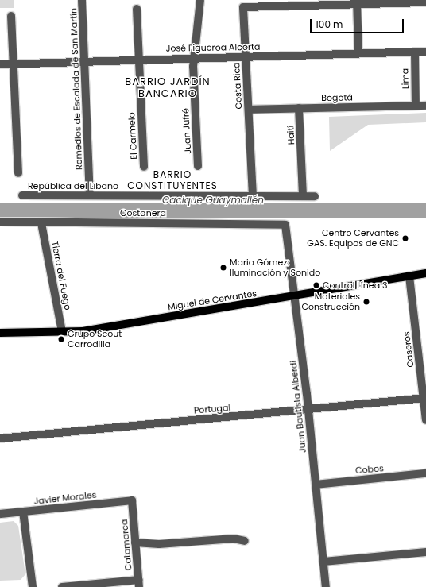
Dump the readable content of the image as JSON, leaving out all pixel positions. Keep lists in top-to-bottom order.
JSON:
{
  "streets": {
    "main road": ["Miguel de Cervantes"],
    "street": [
      "José Figueroa Alcorta",
      "Lima",
      "Costa Rica",
      "Remedios de Escalada de San Martín",
      "Bogotá",
      "Juan Jufré",
      "Haití",
      "El Carmelo",
      "República del Líbano",
      "Costanera",
      "Tierra del Fuego",
      "Caseros",
      "Juan Bautista Alberdi",
      "Portugal",
      "Cobos",
      "Javier Morales",
      "Catamarca"
    ]
  },
  "crossings": [
    ["José Figueroa Alcorta", "Lima"],
    ["José Figueroa Alcorta", "Costa Rica"],
    ["José Figueroa Alcorta", "Remedios de Escalada de San Martín"],
    ["José Figueroa Alcorta", "Juan Jufré"],
    ["José Figueroa Alcorta", "El Carmelo"],
    ["Lima", "Bogotá"],
    ["Costa Rica", "Bogotá"],
    ["Costa Rica", "República del Líbano"],
    ["Remedios de Escalada de San Martín", "República del Líbano"],
    ["Bogotá", "Haití"],
    ["Haití", "República del Líbano"],
    ["Costanera", "Tierra del Fuego"],
    ["Costanera", "Juan Bautista Alberdi"],
    ["Tierra del Fuego", "Miguel de Cervantes"],
    ["Miguel de Cervantes", "Caseros"],
    ["Miguel de Cervantes", "Juan Bautista Alberdi"],
    ["Caseros", "Portugal"],
    ["Juan Bautista Alberdi", "Portugal"],
    ["Juan Bautista Alberdi", "Cobos"],
    ["Javier Morales", "Catamarca"]
  ],
  "districts": ["BARRIO JARDÍN BANCARIO", "BARRIO CONSTITUYENTES"],
  "water": ["Cacique Guaymallén"],
  "places": [
    "Centro Cervantes GAS. Equipos de GNC",
    "Mario Gómez: Iluminación y Sonido",
    "Control Línea 3",
    "Materiales Construcción",
    "Grupo Scout Carrodilla"
  ],
  "scale_bar": "100 m"
}
